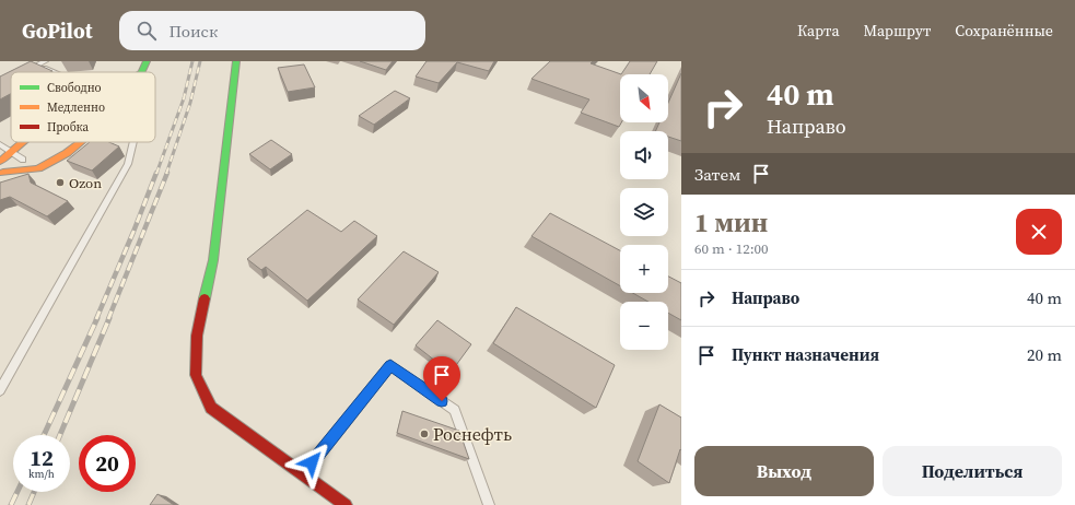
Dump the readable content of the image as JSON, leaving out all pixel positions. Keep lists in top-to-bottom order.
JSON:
{
  "places": ["Ozon", "Роснефть"],
  "legend": ["Свободно", "Медленно", "Пробка"],
  "north": "bottom right",
  "page": {
    "header": "GoPilot",
    "search": "Поиск",
    "nav": ["Карта", "Маршрут", "Сохранённые"],
    "turn": ["40 m", "Направо"],
    "map_buttons": ["+", "−"],
    "then": "Затем",
    "heading": ["1 мин", "60 m · 12:00"],
    "list": [
      {
        "name": "Направо",
        "value": "40 m"
      },
      {
        "name": "Пункт назначения",
        "value": "20 m"
      }
    ],
    "speed": "12 km/h",
    "limit": "20",
    "buttons": ["Выход", "Поделиться"]
  }
}
